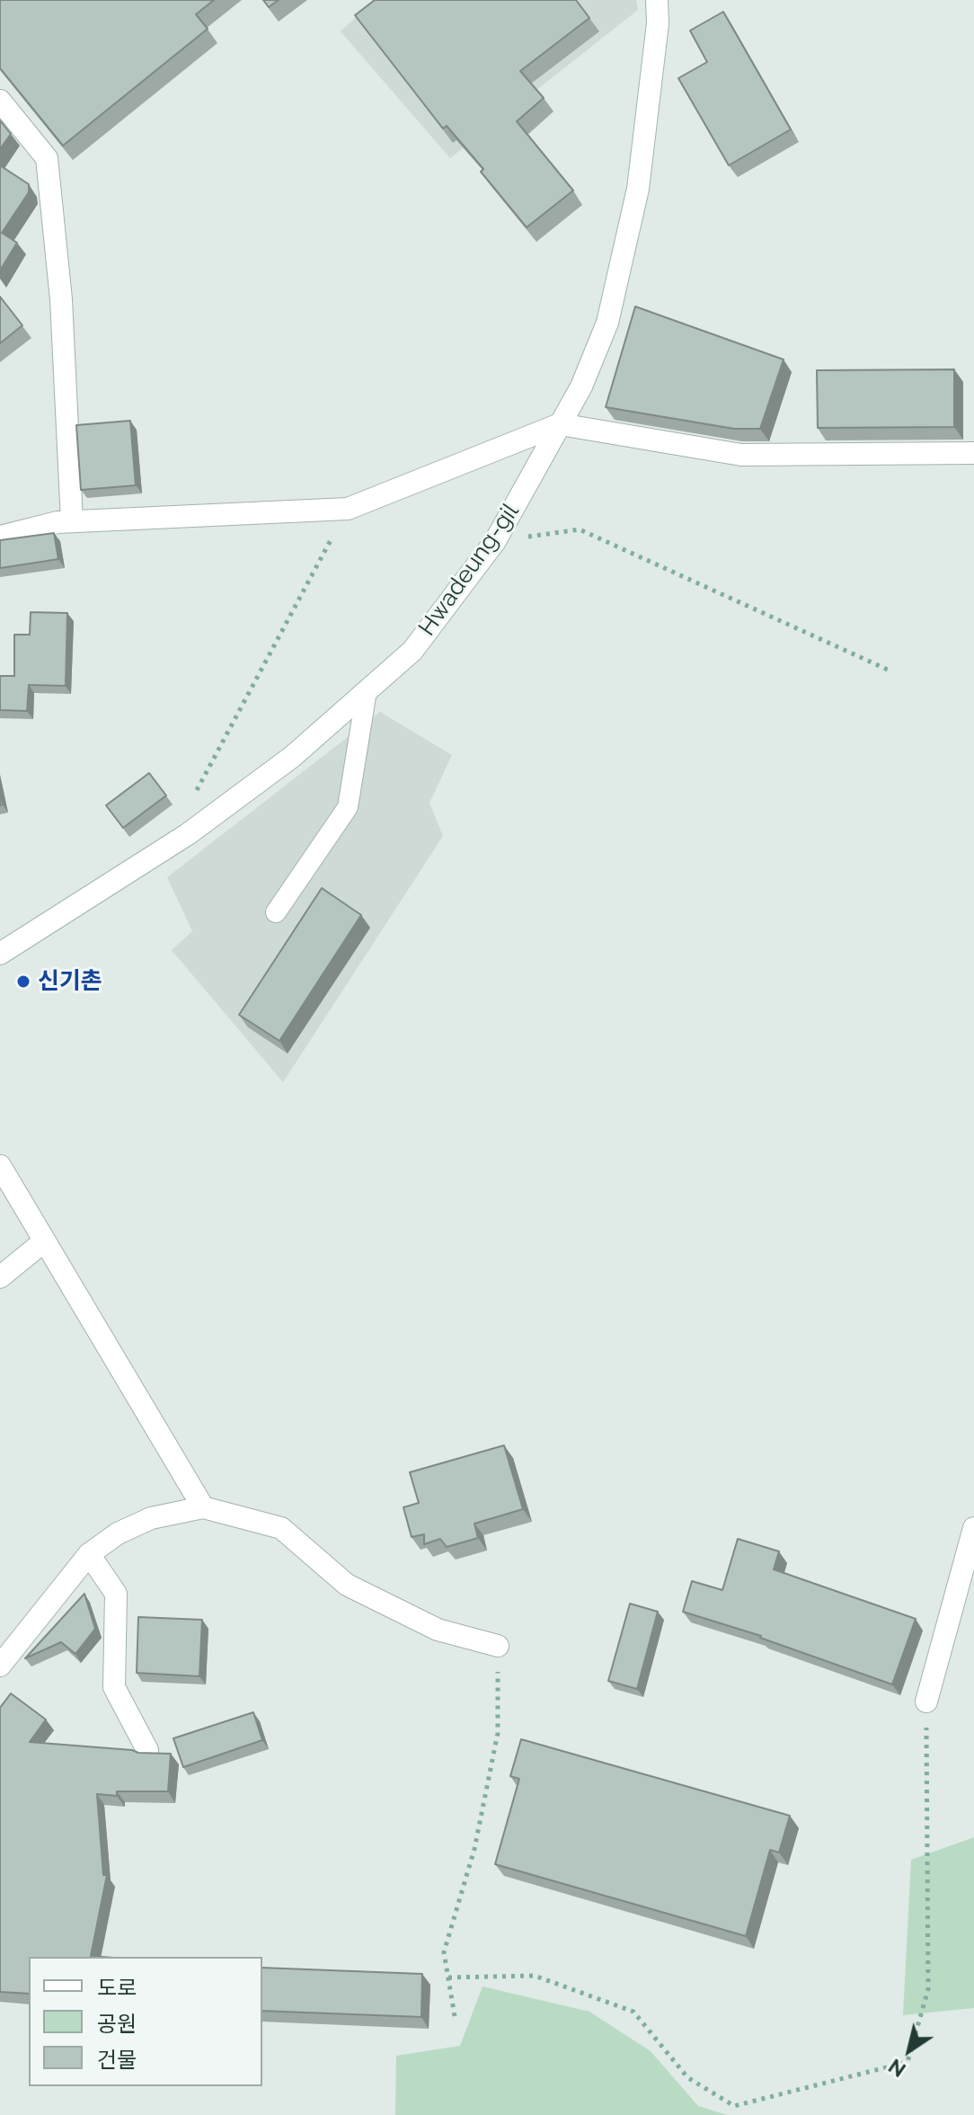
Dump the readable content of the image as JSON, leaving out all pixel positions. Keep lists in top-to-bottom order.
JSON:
{
  "streets": {
    "street": ["Hwadeung-gil"]
  },
  "places": ["신기촌"],
  "legend": ["도로", "공원", "건물"],
  "north": "bottom left"
}
